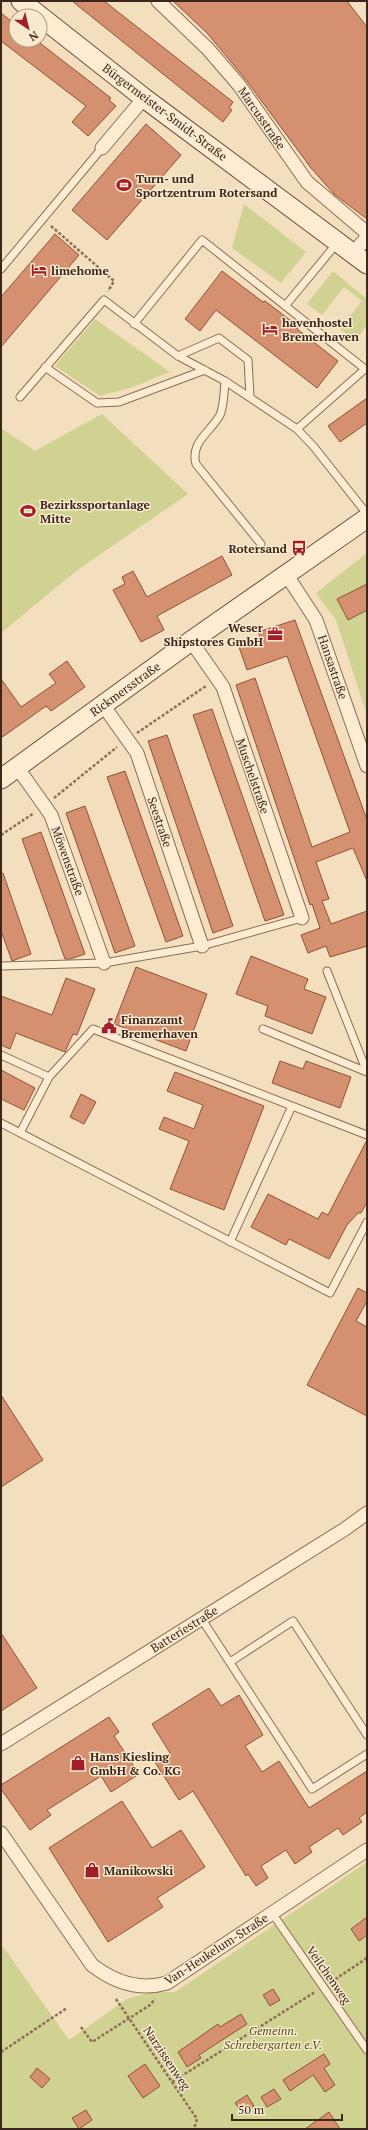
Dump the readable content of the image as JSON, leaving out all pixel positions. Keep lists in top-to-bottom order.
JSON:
{
  "streets": {
    "main road": ["Bürgermeister-Smidt-Straße", "Rickmersstraße"],
    "street": [
      "Marcusstraße",
      "Hansastraße",
      "Muschelstraße",
      "Seestraße",
      "Möwenstraße",
      "Batteriestraße",
      "Van-Heukelum-Straße"
    ],
    "lane": ["Veilchenweg"],
    "path": ["Narzissenweg"]
  },
  "crossings": [
    ["Hansastraße", "Rickmersstraße"],
    ["Rickmersstraße", "Muschelstraße"],
    ["Rickmersstraße", "Seestraße"],
    ["Rickmersstraße", "Möwenstraße"],
    ["Van-Heukelum-Straße", "Veilchenweg"]
  ],
  "parks": ["Gemeinn. Schrebergarten e.V."],
  "places": {
    "sports": ["Turn- und Sportzentrum Rotersand", "Bezirkssportanlage Mitte"],
    "hotel": ["limehome", "havenhostel Bremerhaven"],
    "bus stop": ["Rotersand"],
    "office": ["Weser Shipstores GmbH"],
    "public building": ["Finanzamt Bremerhaven"],
    "shop": ["Hans Kiesling GmbH & Co. KG", "Manikowski"]
  },
  "scale_bar": "50 m",
  "north": "bottom right"
}
